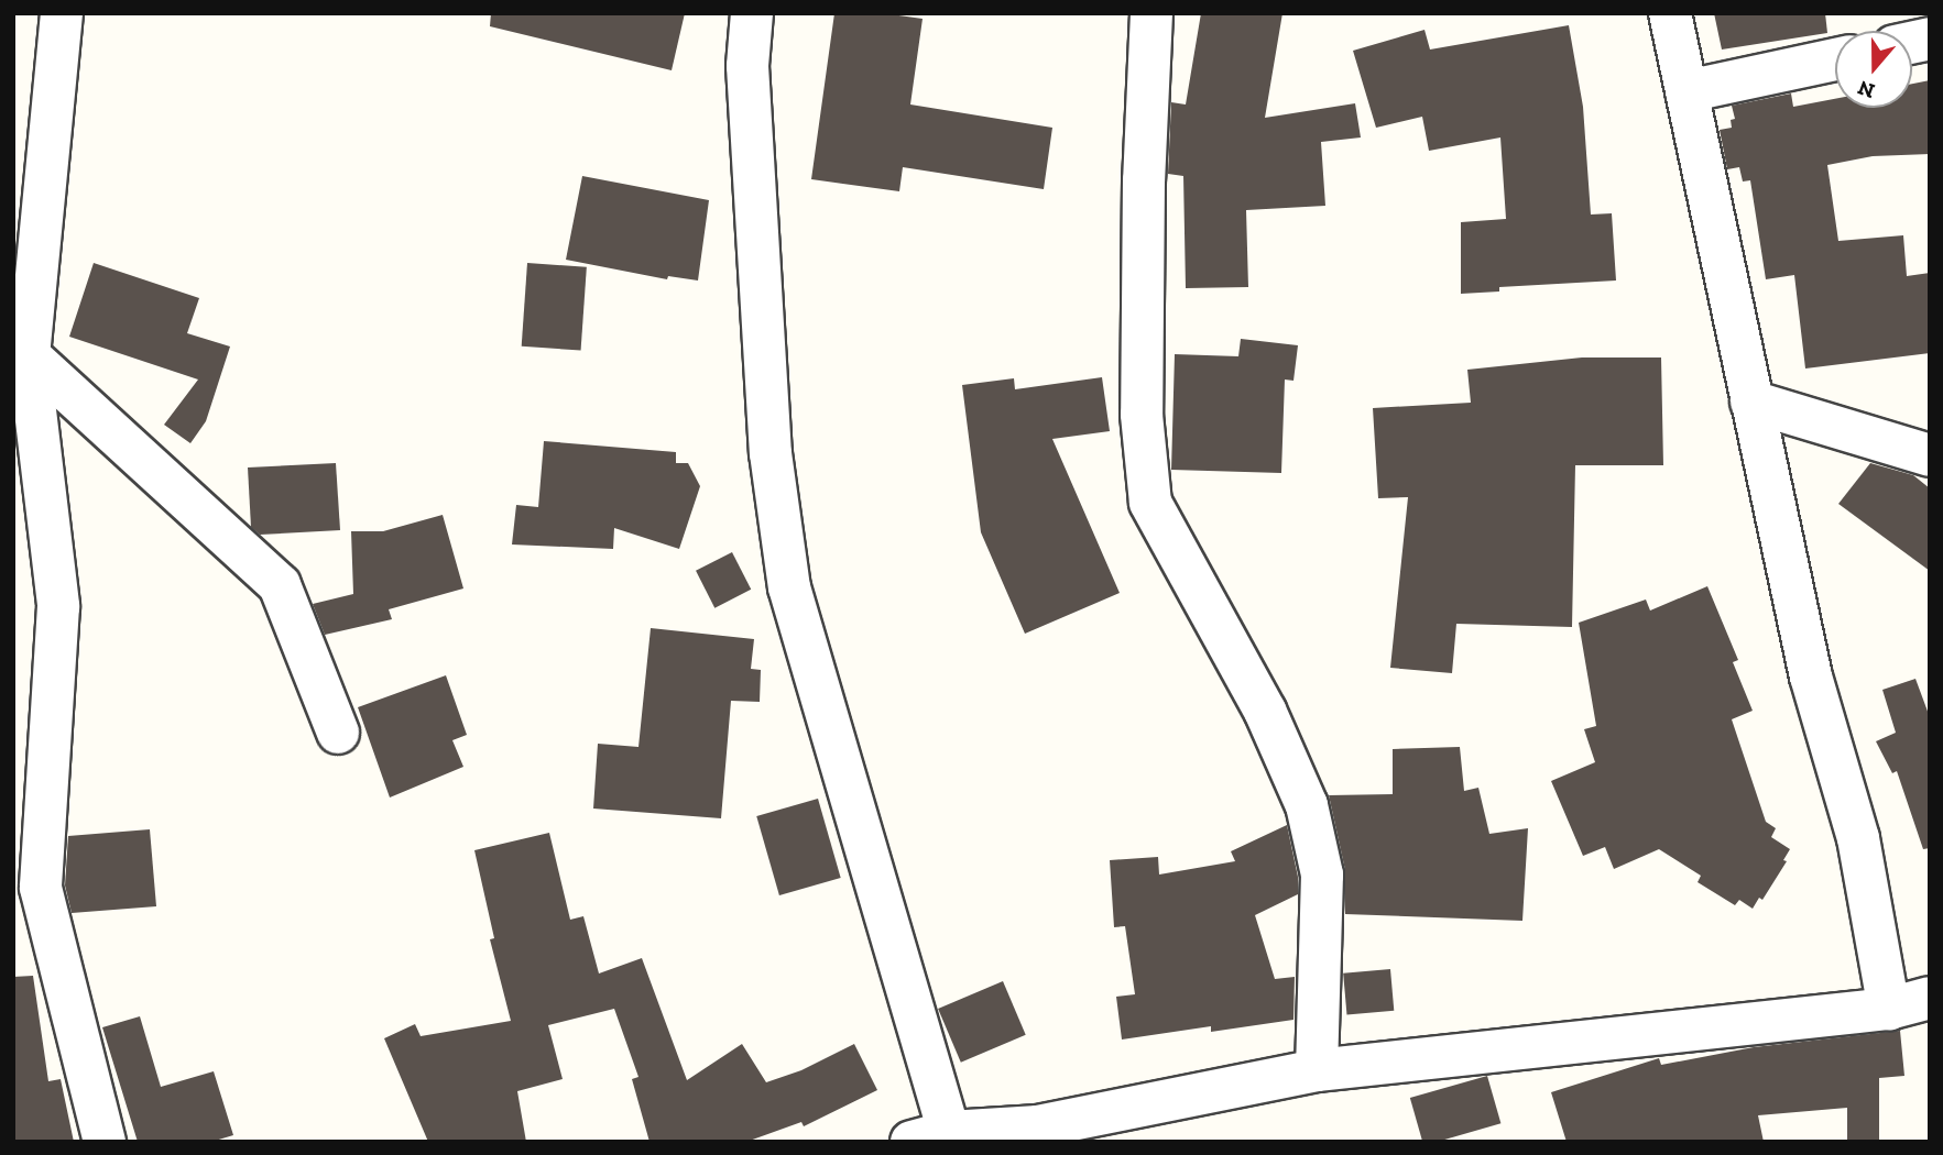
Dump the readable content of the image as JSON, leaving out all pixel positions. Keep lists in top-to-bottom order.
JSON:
{
  "north": "bottom"
}
